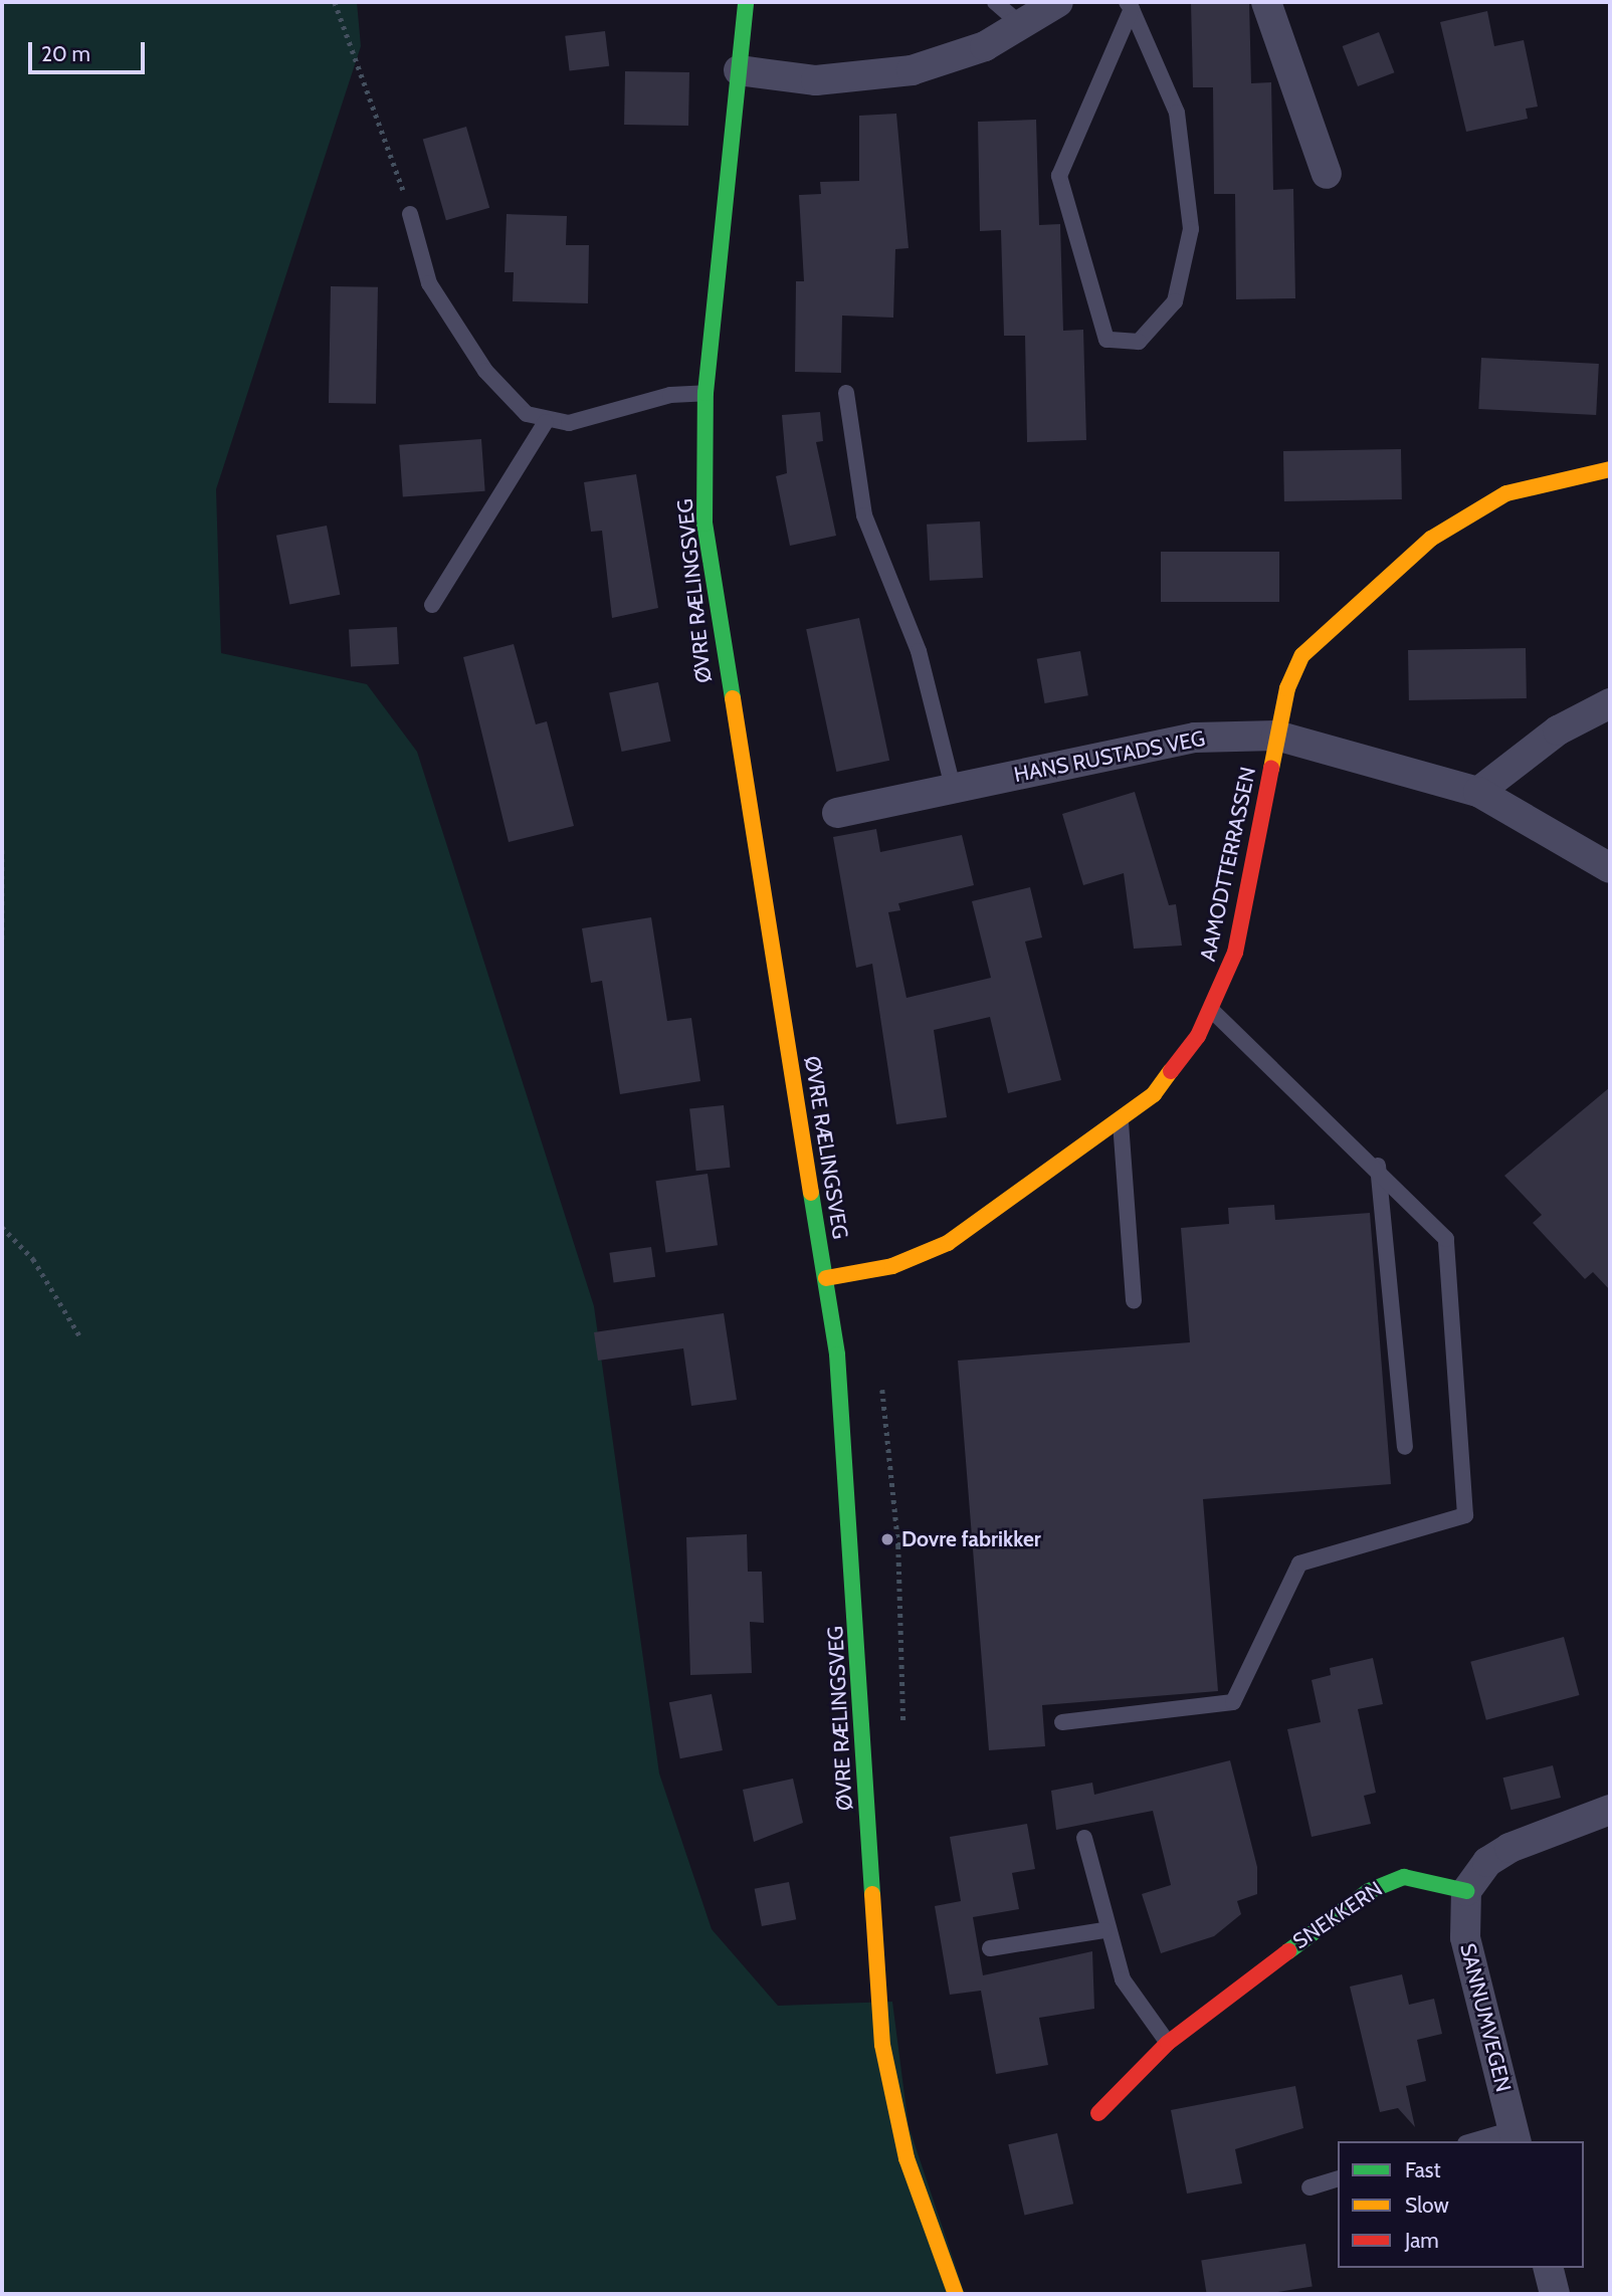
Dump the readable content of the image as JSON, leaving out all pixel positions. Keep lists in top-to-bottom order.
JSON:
{
  "streets": {
    "main road": ["ØVRE RÆLINGSVEG", "AAMODTTERRASSEN", "SNEKKERN"],
    "street": ["HANS RUSTADS VEG", "SANNUMVEGEN"]
  },
  "crossings": [
    ["ØVRE RÆLINGSVEG", "AAMODTTERRASSEN"],
    ["HANS RUSTADS VEG", "AAMODTTERRASSEN"],
    ["SNEKKERN", "SANNUMVEGEN"]
  ],
  "places": ["Dovre fabrikker"],
  "legend": ["Fast", "Slow", "Jam"],
  "scale_bar": "20 m"
}
